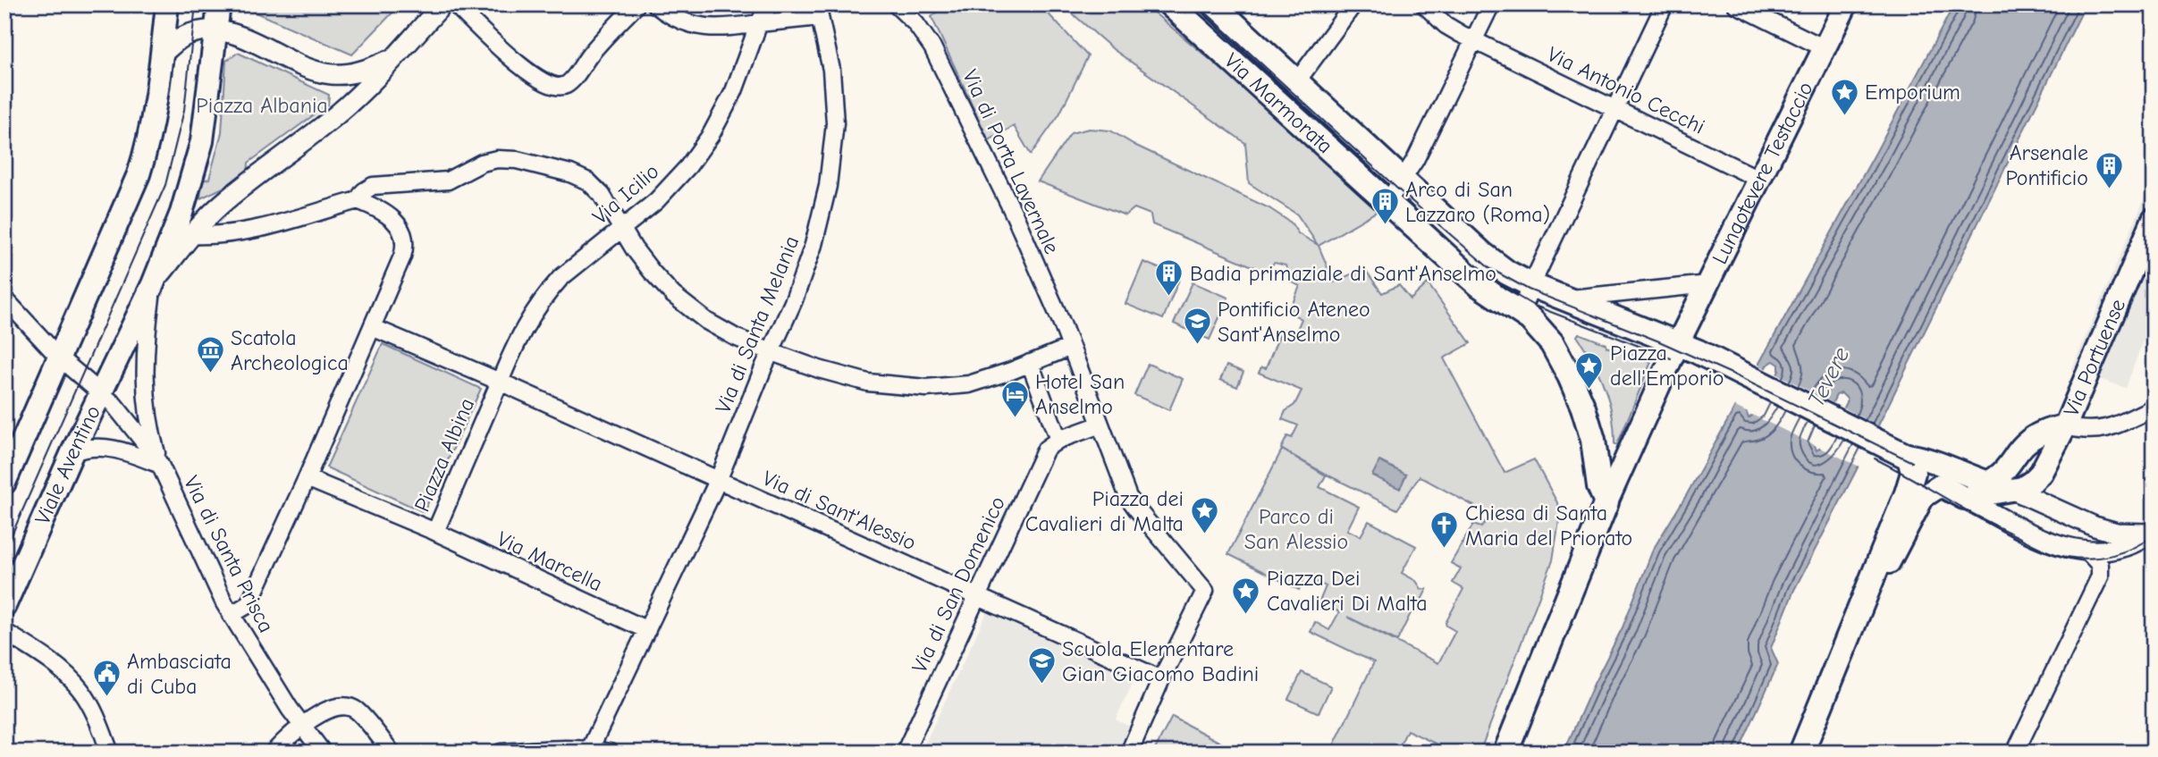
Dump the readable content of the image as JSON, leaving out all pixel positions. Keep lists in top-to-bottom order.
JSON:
{
  "streets": {
    "main road": [
      "Via Marmorata",
      "Lungotevere Testaccio",
      "Via Portuense",
      "Viale Aventino"
    ],
    "street": [
      "Via Antonio Cecchi",
      "Via di Porta Lavernale",
      "Via Icilio",
      "Via di Santa Melania",
      "Piazza Albina",
      "Via di Sant'Alessio",
      "Via di Santa Prisca",
      "Via Marcella",
      "Via di San Domenico"
    ]
  },
  "crossings": [
    ["Via Antonio Cecchi", "Lungotevere Testaccio"],
    ["Via Icilio", "Piazza Albina"],
    ["Via Icilio", "Via di Sant'Alessio"],
    ["Via di Santa Melania", "Via di Sant'Alessio"],
    ["Via di Santa Melania", "Via Marcella"],
    ["Piazza Albina", "Via di Sant'Alessio"],
    ["Piazza Albina", "Via Marcella"],
    ["Viale Aventino", "Via di Santa Prisca"],
    ["Via di Sant'Alessio", "Via di San Domenico"]
  ],
  "water": ["Tevere"],
  "parks": ["Piazza Albania", "Parco di San Alessio"],
  "places": {
    "place": [
      "Emporium",
      "Piazza dell'Emporio",
      "Piazza dei Cavalieri di Malta",
      "Piazza Dei Cavalieri Di Malta"
    ],
    "building": ["Arsenale Pontificio", "Arco di San Lazzaro (Roma)", "Badia primaziale di Sant'Anselmo"],
    "school or university": ["Pontificio Ateneo Sant'Anselmo", "Scuola Elementare Gian Giacomo Badini"],
    "museum": ["Scatola Archeologica"],
    "hotel": ["Hotel San Anselmo"],
    "church": ["Chiesa di Santa Maria del Priorato"],
    "public building": ["Ambasciata di Cuba"]
  }
}
